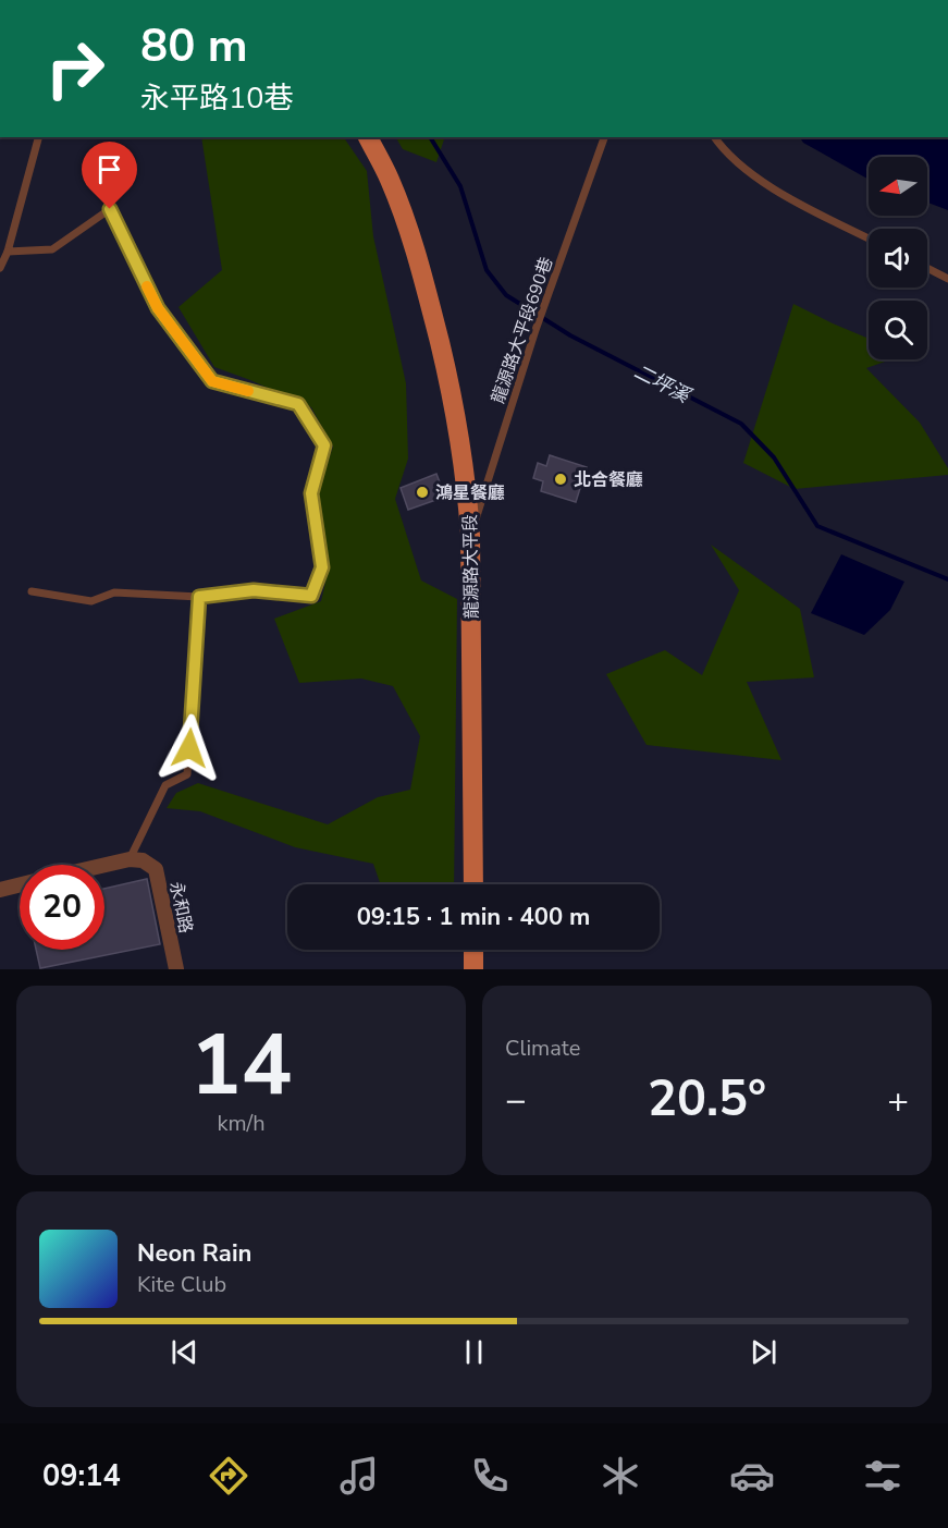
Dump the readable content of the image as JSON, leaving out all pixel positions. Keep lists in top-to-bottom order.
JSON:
{
  "streets": {
    "main road": ["龍源路大平段"],
    "street": ["永和路"],
    "lane": ["龍源路大平段690巷"]
  },
  "crossings": [
    ["龍源路大平段690巷", "龍源路大平段"]
  ],
  "water": ["二坪溪"],
  "places": ["北合餐廳", "鴻星餐廳"],
  "north": "left",
  "page": {
    "turn": ["80 m", "永平路10巷"],
    "limit": "20",
    "trip": "09:15 · 1 min · 400 m",
    "tile": [
      ["14", "km/h"],
      "Climate"
    ],
    "heat": ["−", "20.5°", "+"],
    "song": ["Neon Rain", "Kite Club"],
    "tabs": "09:14"
  }
}
